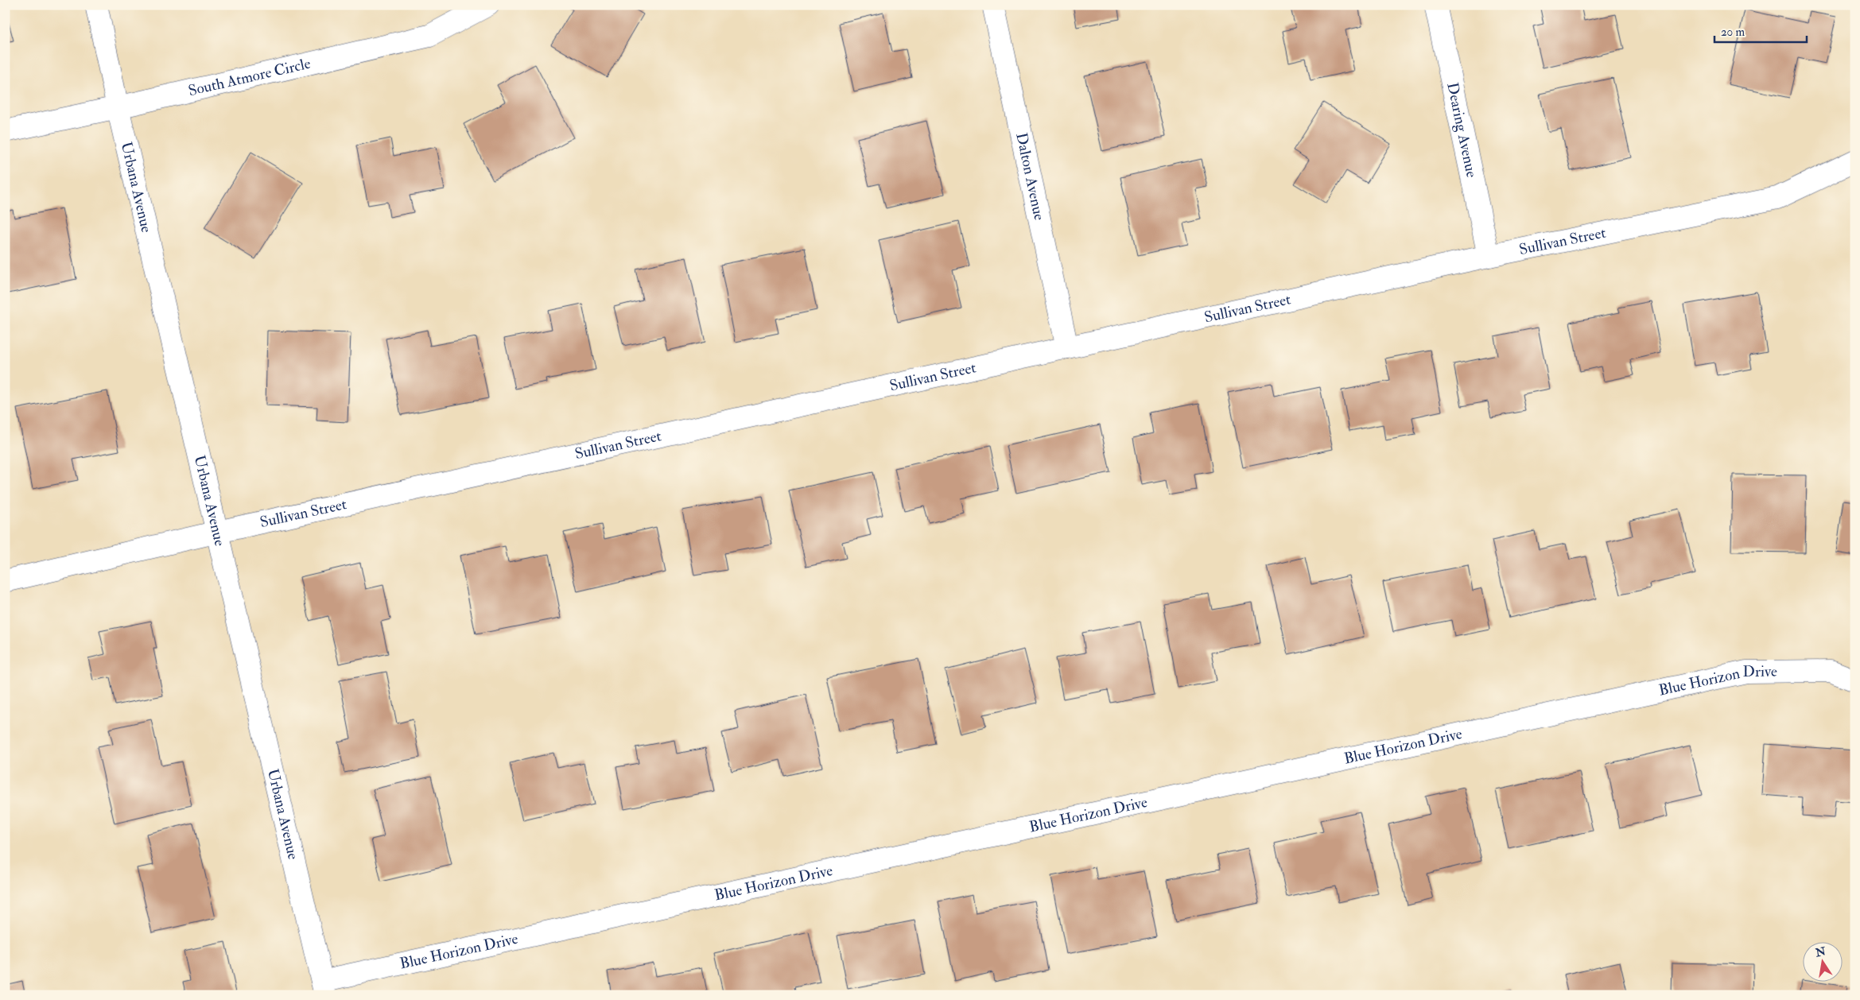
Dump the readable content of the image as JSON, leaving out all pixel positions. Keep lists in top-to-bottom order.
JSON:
{
  "streets": {
    "street": [
      "South Atmore Circle",
      "Dearing Avenue",
      "Dalton Avenue",
      "Urbana Avenue",
      "Sullivan Street",
      "Blue Horizon Drive"
    ]
  },
  "crossings": [
    ["South Atmore Circle", "Urbana Avenue"],
    ["Dearing Avenue", "Sullivan Street"],
    ["Dalton Avenue", "Sullivan Street"],
    ["Urbana Avenue", "Sullivan Street"],
    ["Urbana Avenue", "Blue Horizon Drive"]
  ],
  "scale_bar": "20 m",
  "north": "top"
}
